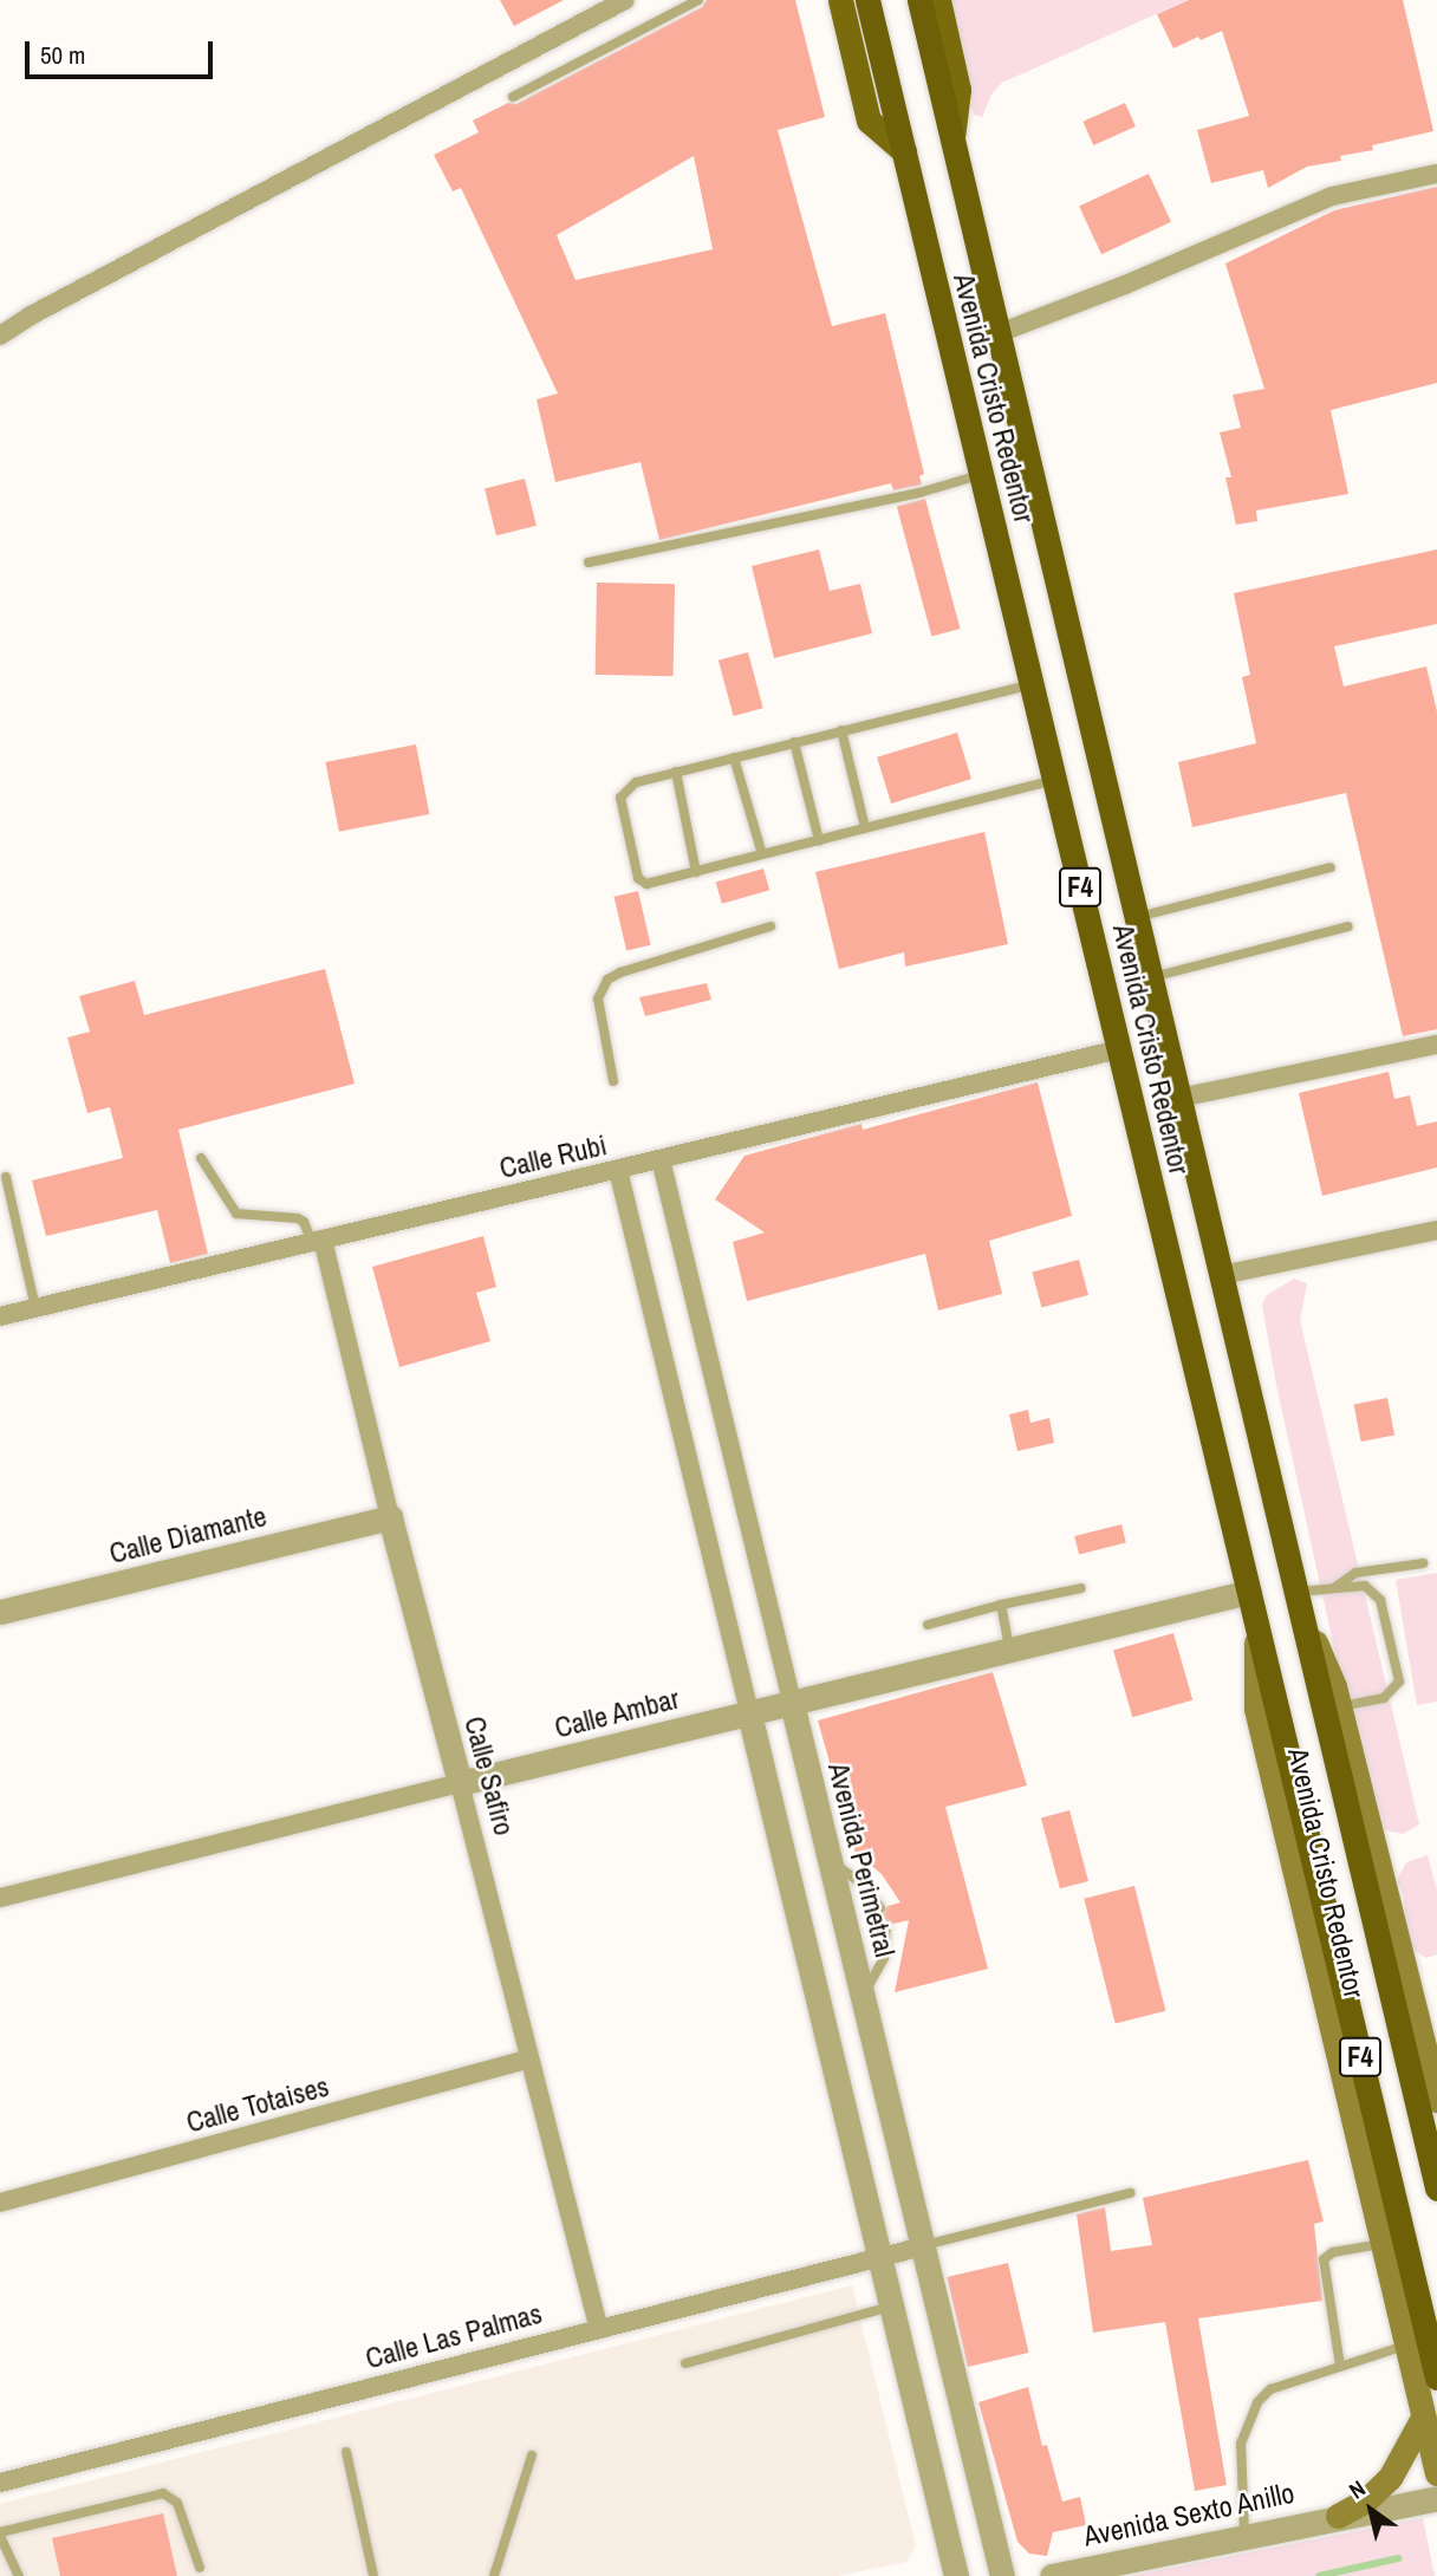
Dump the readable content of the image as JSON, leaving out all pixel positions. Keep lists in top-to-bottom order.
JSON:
{
  "streets": {
    "highway": ["Avenida Cristo Redentor", "F4"],
    "street": [
      "Calle Rubi",
      "Calle Diamante",
      "Calle Ambar",
      "Calle Safiro",
      "Avenida Perimetral",
      "Calle Totaises",
      "Calle Las Palmas",
      "Avenida Sexto Anillo"
    ]
  },
  "crossings": [
    ["Avenida Cristo Redentor", "Calle Rubi"],
    ["Avenida Cristo Redentor", "Calle Ambar"],
    ["Calle Rubi", "Calle Safiro"],
    ["Calle Rubi", "Avenida Perimetral"],
    ["Calle Diamante", "Calle Safiro"],
    ["Calle Ambar", "Calle Safiro"],
    ["Calle Ambar", "Avenida Perimetral"],
    ["Calle Safiro", "Calle Totaises"],
    ["Calle Safiro", "Calle Las Palmas"],
    ["Avenida Perimetral", "Calle Las Palmas"]
  ],
  "scale_bar": "50 m",
  "north": "top left"
}
